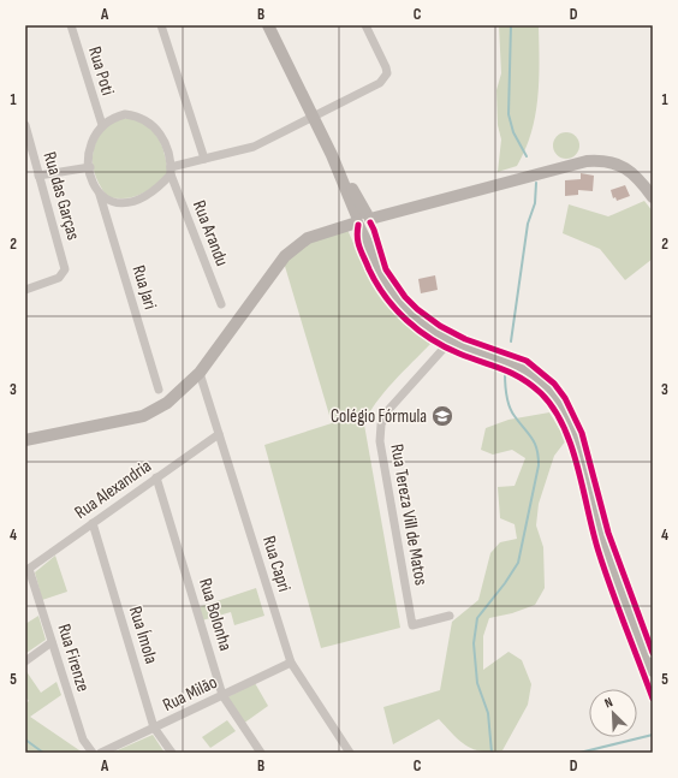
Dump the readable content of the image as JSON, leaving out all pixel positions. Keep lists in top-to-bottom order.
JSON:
{
  "streets": {
    "street": [
      "Rua Poti",
      "Rua das Garças",
      "Rua Arandu",
      "Rua Jari",
      "Rua Alexandria",
      "Rua Tereza Vill de Matos",
      "Rua Capri",
      "Rua Bolonha",
      "Rua Ímola",
      "Rua Firenze",
      "Rua Milão"
    ]
  },
  "crossings": [
    ["Rua Poti", "Rua Arandu"],
    ["Rua Poti", "Rua Jari"],
    ["Rua Arandu", "Rua Jari"],
    ["Rua Alexandria", "Rua Capri"],
    ["Rua Alexandria", "Rua Bolonha"],
    ["Rua Alexandria", "Rua Ímola"],
    ["Rua Alexandria", "Rua Firenze"],
    ["Rua Capri", "Rua Milão"],
    ["Rua Bolonha", "Rua Milão"],
    ["Rua Ímola", "Rua Milão"]
  ],
  "places": {
    "school or university": ["Colégio Fórmula"]
  },
  "north": "top left",
  "grid": {
    "columns": [
      "A",
      "B",
      "C",
      "D"
    ],
    "rows": [
      "1",
      "2",
      "3",
      "4",
      "5"
    ]
  }
}
